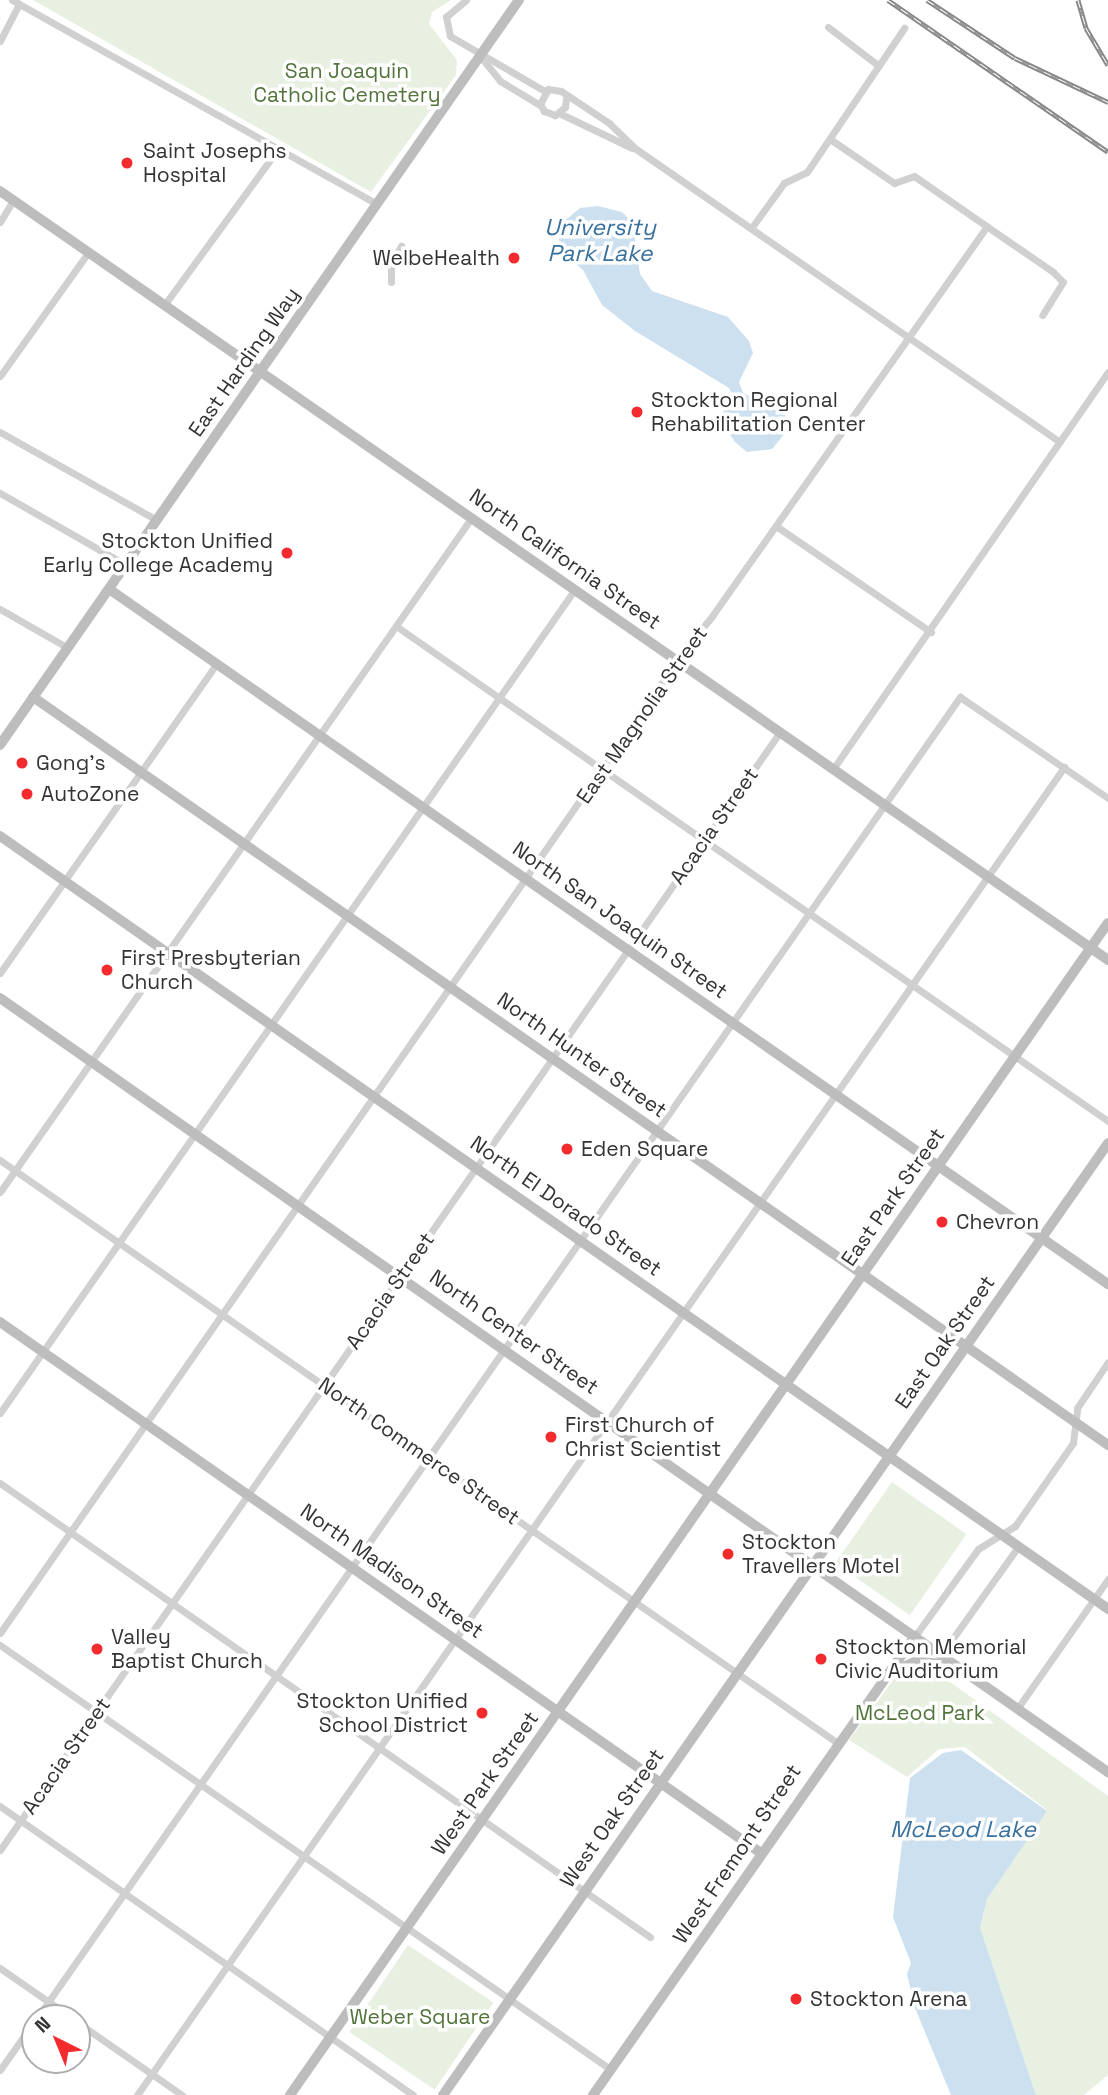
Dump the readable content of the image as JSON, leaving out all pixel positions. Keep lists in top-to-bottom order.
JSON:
{
  "streets": {
    "street": [
      "East Harding Way",
      "North California Street",
      "East Magnolia Street",
      "Acacia Street",
      "North San Joaquin Street",
      "North Hunter Street",
      "East Park Street",
      "North El Dorado Street",
      "North Center Street",
      "East Oak Street",
      "North Commerce Street",
      "North Madison Street",
      "West Park Street",
      "West Oak Street",
      "West Fremont Street"
    ]
  },
  "crossings": [
    ["East Harding Way", "North California Street"],
    ["East Harding Way", "North San Joaquin Street"],
    ["East Harding Way", "North Hunter Street"],
    ["North California Street", "East Magnolia Street"],
    ["North California Street", "Acacia Street"],
    ["North California Street", "East Park Street"],
    ["East Magnolia Street", "North San Joaquin Street"],
    ["East Magnolia Street", "North Hunter Street"],
    ["East Magnolia Street", "North El Dorado Street"],
    ["East Magnolia Street", "North Center Street"],
    ["East Magnolia Street", "North Commerce Street"],
    ["East Magnolia Street", "North Madison Street"],
    ["Acacia Street", "North San Joaquin Street"],
    ["Acacia Street", "North Hunter Street"],
    ["Acacia Street", "North El Dorado Street"],
    ["Acacia Street", "North Center Street"],
    ["Acacia Street", "North Commerce Street"],
    ["Acacia Street", "North Madison Street"],
    ["North San Joaquin Street", "East Park Street"],
    ["North San Joaquin Street", "East Oak Street"],
    ["North Hunter Street", "East Park Street"],
    ["North Hunter Street", "East Oak Street"],
    ["East Park Street", "North El Dorado Street"],
    ["East Park Street", "North Center Street"],
    ["East Park Street", "West Park Street"],
    ["North El Dorado Street", "East Oak Street"],
    ["North Center Street", "East Oak Street"],
    ["North Center Street", "West Park Street"],
    ["North Center Street", "West Oak Street"],
    ["North Center Street", "West Fremont Street"],
    ["East Oak Street", "West Oak Street"],
    ["North Commerce Street", "West Park Street"],
    ["North Commerce Street", "West Oak Street"],
    ["North Commerce Street", "West Fremont Street"],
    ["North Madison Street", "West Park Street"],
    ["North Madison Street", "West Oak Street"],
    ["North Madison Street", "West Fremont Street"]
  ],
  "water": ["University Park Lake", "McLeod Lake"],
  "parks": ["San Joaquin Catholic Cemetery", "McLeod Park", "Weber Square"],
  "places": [
    "Saint Josephs Hospital",
    "WelbeHealth",
    "Stockton Regional Rehabilitation Center",
    "Stockton Unified Early College Academy",
    "Gong's",
    "AutoZone",
    "First Presbyterian Church",
    "Eden Square",
    "Chevron",
    "First Church of Christ Scientist",
    "Stockton Travellers Motel",
    "Valley Baptist Church",
    "Stockton Memorial Civic Auditorium",
    "Stockton Unified School District",
    "Stockton Arena"
  ],
  "north": "top left"
}
